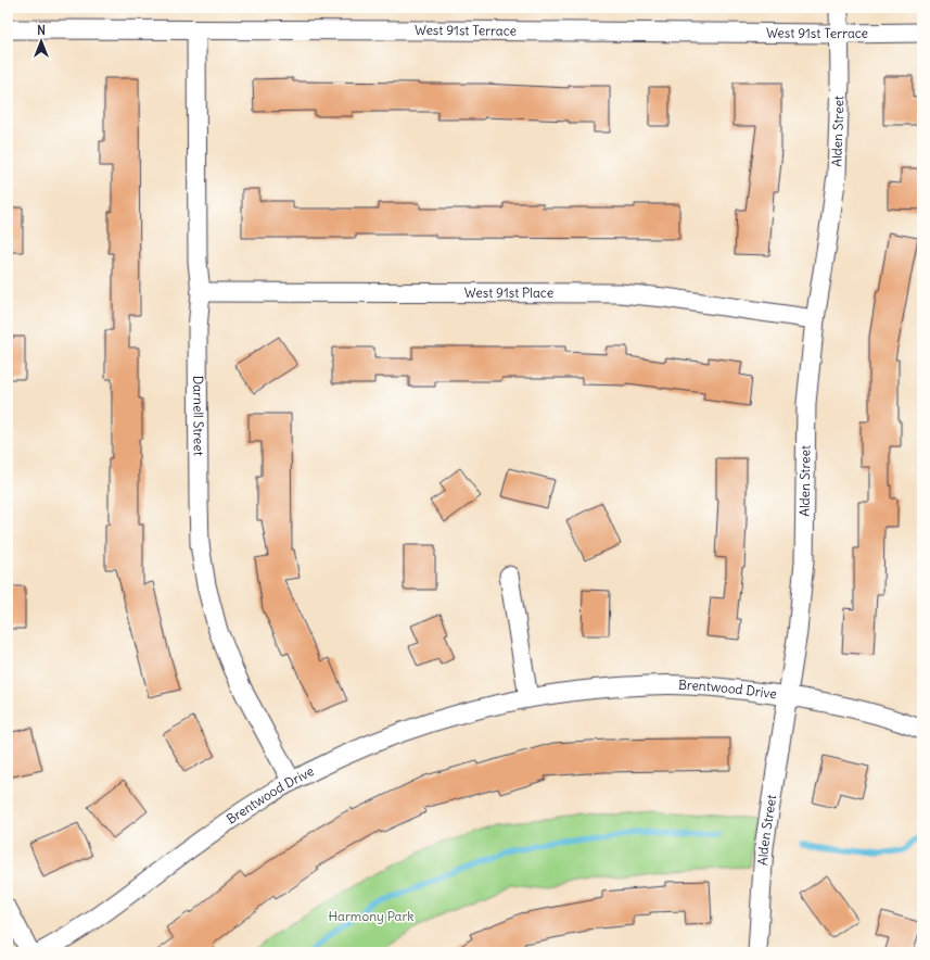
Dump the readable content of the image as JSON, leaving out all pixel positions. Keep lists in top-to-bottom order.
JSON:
{
  "streets": {
    "street": [
      "West 91st Terrace",
      "Alden Street",
      "West 91st Place",
      "Darnell Street",
      "Brentwood Drive"
    ]
  },
  "crossings": [
    ["West 91st Terrace", "Alden Street"],
    ["West 91st Terrace", "Darnell Street"],
    ["Alden Street", "West 91st Place"],
    ["Alden Street", "Brentwood Drive"],
    ["West 91st Place", "Darnell Street"],
    ["Darnell Street", "Brentwood Drive"]
  ],
  "parks": ["Harmony Park"],
  "north": "top"
}
